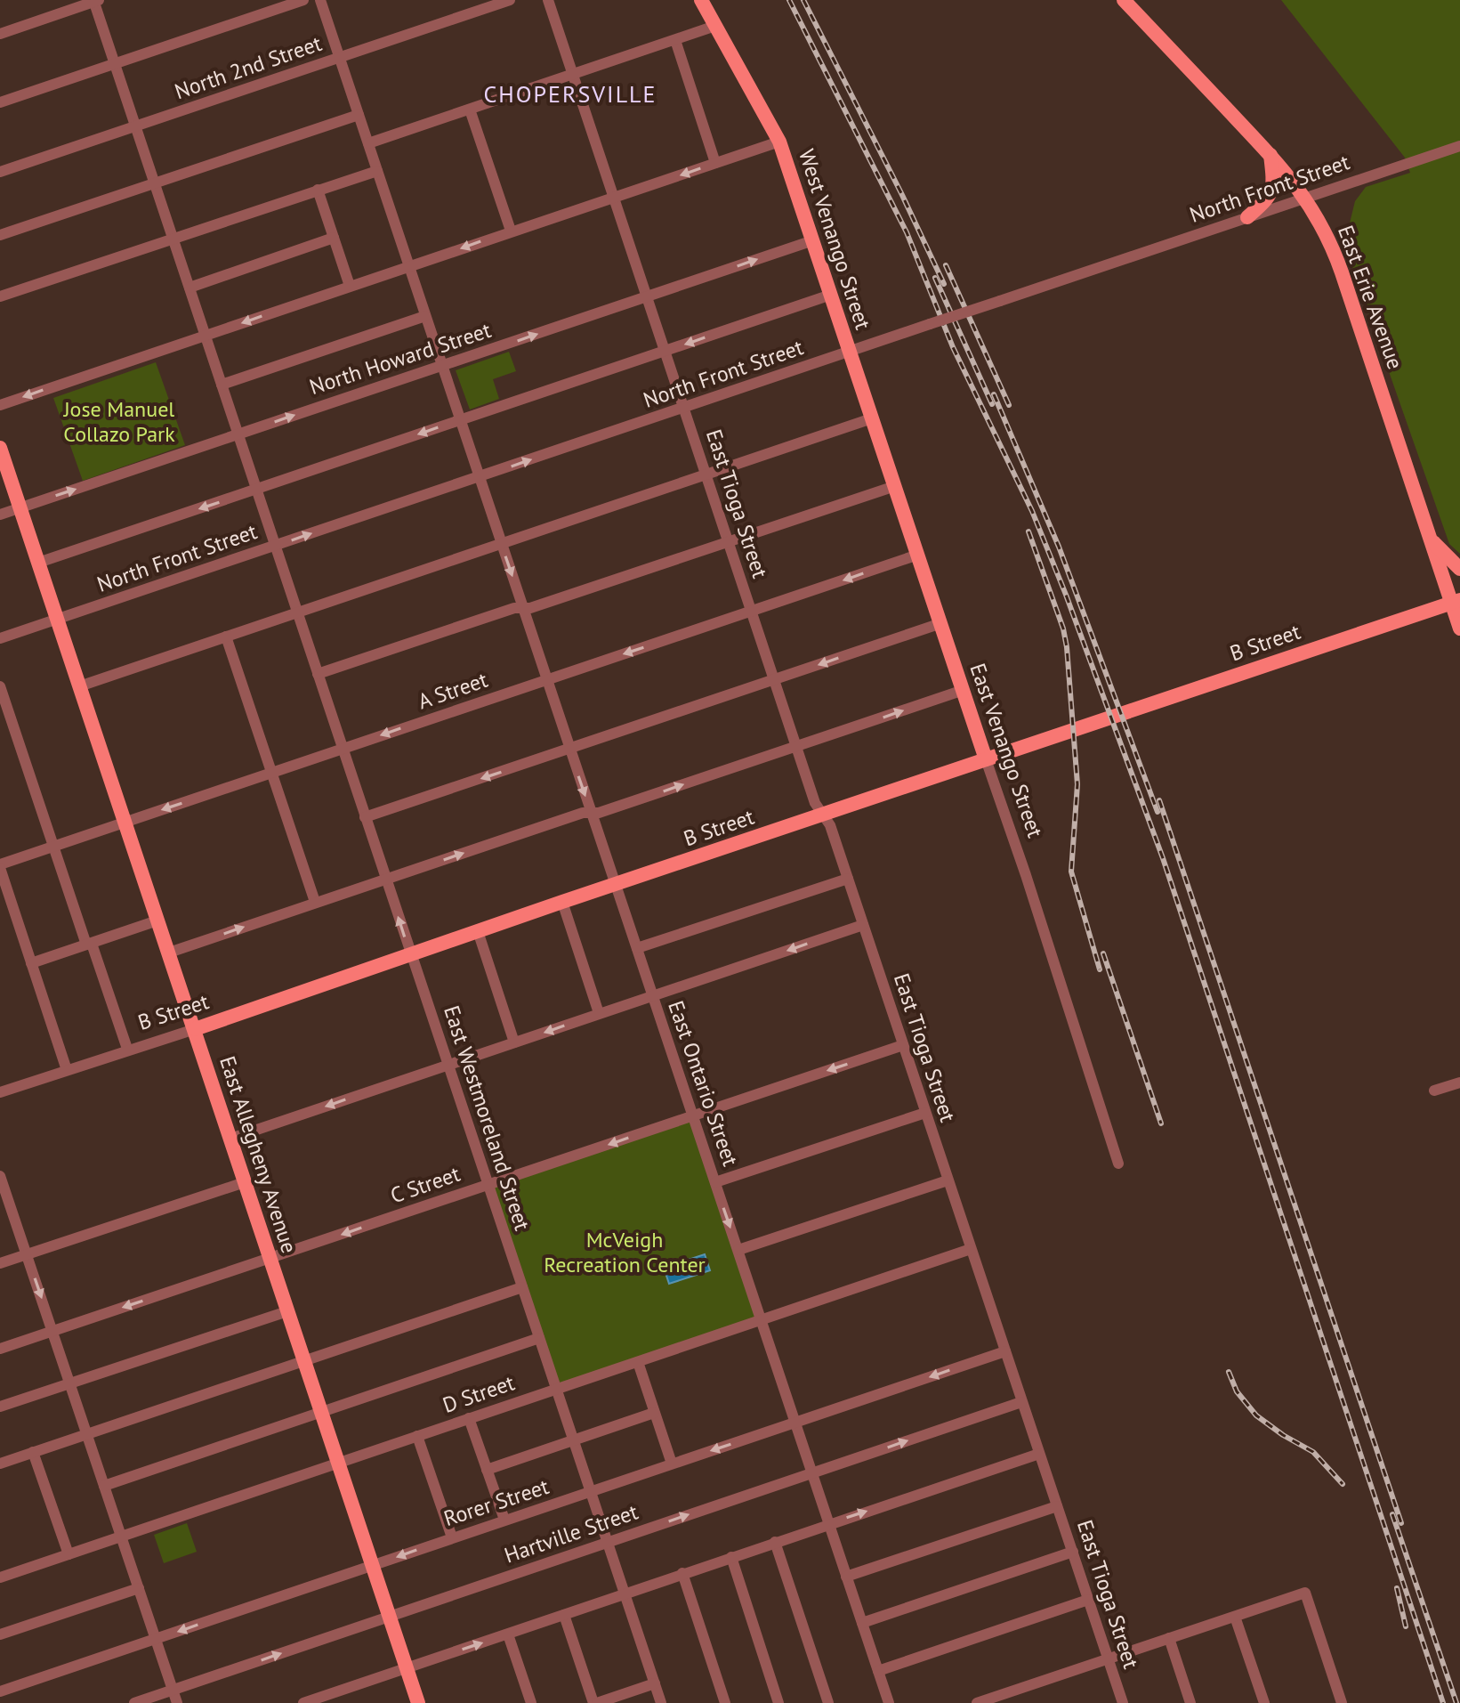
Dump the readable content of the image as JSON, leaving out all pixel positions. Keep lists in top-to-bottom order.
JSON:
{
  "streets": {
    "main road": [
      "West Venango Street",
      "East Erie Avenue",
      "B Street",
      "East Venango Street",
      "East Allegheny Avenue"
    ],
    "street": [
      "North 2nd Street",
      "North Front Street",
      "North Howard Street",
      "East Tioga Street",
      "A Street",
      "East Ontario Street",
      "East Westmoreland Street",
      "C Street",
      "D Street",
      "Rorer Street",
      "Hartville Street"
    ]
  },
  "crossings": [
    ["North 2nd Street", "East Ontario Street"],
    ["North 2nd Street", "East Westmoreland Street"],
    ["North Front Street", "West Venango Street"],
    ["North Front Street", "East Erie Avenue"],
    ["North Front Street", "East Tioga Street"],
    ["North Front Street", "East Venango Street"],
    ["North Front Street", "East Ontario Street"],
    ["North Front Street", "East Westmoreland Street"],
    ["North Front Street", "East Allegheny Avenue"],
    ["West Venango Street", "North Howard Street"],
    ["West Venango Street", "East Venango Street"],
    ["East Erie Avenue", "B Street"],
    ["North Howard Street", "East Tioga Street"],
    ["North Howard Street", "East Ontario Street"],
    ["North Howard Street", "East Westmoreland Street"],
    ["North Howard Street", "East Allegheny Avenue"],
    ["East Tioga Street", "B Street"],
    ["East Tioga Street", "A Street"],
    ["East Tioga Street", "C Street"],
    ["East Tioga Street", "D Street"],
    ["East Tioga Street", "Rorer Street"],
    ["East Tioga Street", "Hartville Street"],
    ["B Street", "East Venango Street"],
    ["B Street", "East Ontario Street"],
    ["B Street", "East Westmoreland Street"],
    ["B Street", "East Allegheny Avenue"],
    ["A Street", "East Venango Street"],
    ["A Street", "East Ontario Street"],
    ["A Street", "East Westmoreland Street"],
    ["A Street", "East Allegheny Avenue"],
    ["East Ontario Street", "C Street"],
    ["East Ontario Street", "D Street"],
    ["East Ontario Street", "Rorer Street"],
    ["East Ontario Street", "Hartville Street"],
    ["East Westmoreland Street", "C Street"],
    ["East Westmoreland Street", "D Street"],
    ["East Westmoreland Street", "Rorer Street"],
    ["East Westmoreland Street", "Hartville Street"],
    ["East Allegheny Avenue", "C Street"],
    ["East Allegheny Avenue", "D Street"],
    ["East Allegheny Avenue", "Rorer Street"],
    ["East Allegheny Avenue", "Hartville Street"]
  ],
  "one_way": ["Rorer Street"],
  "districts": ["CHOPERSVILLE"],
  "parks": ["Jose Manuel Collazo Park", "McVeigh Recreation Center"]
}
